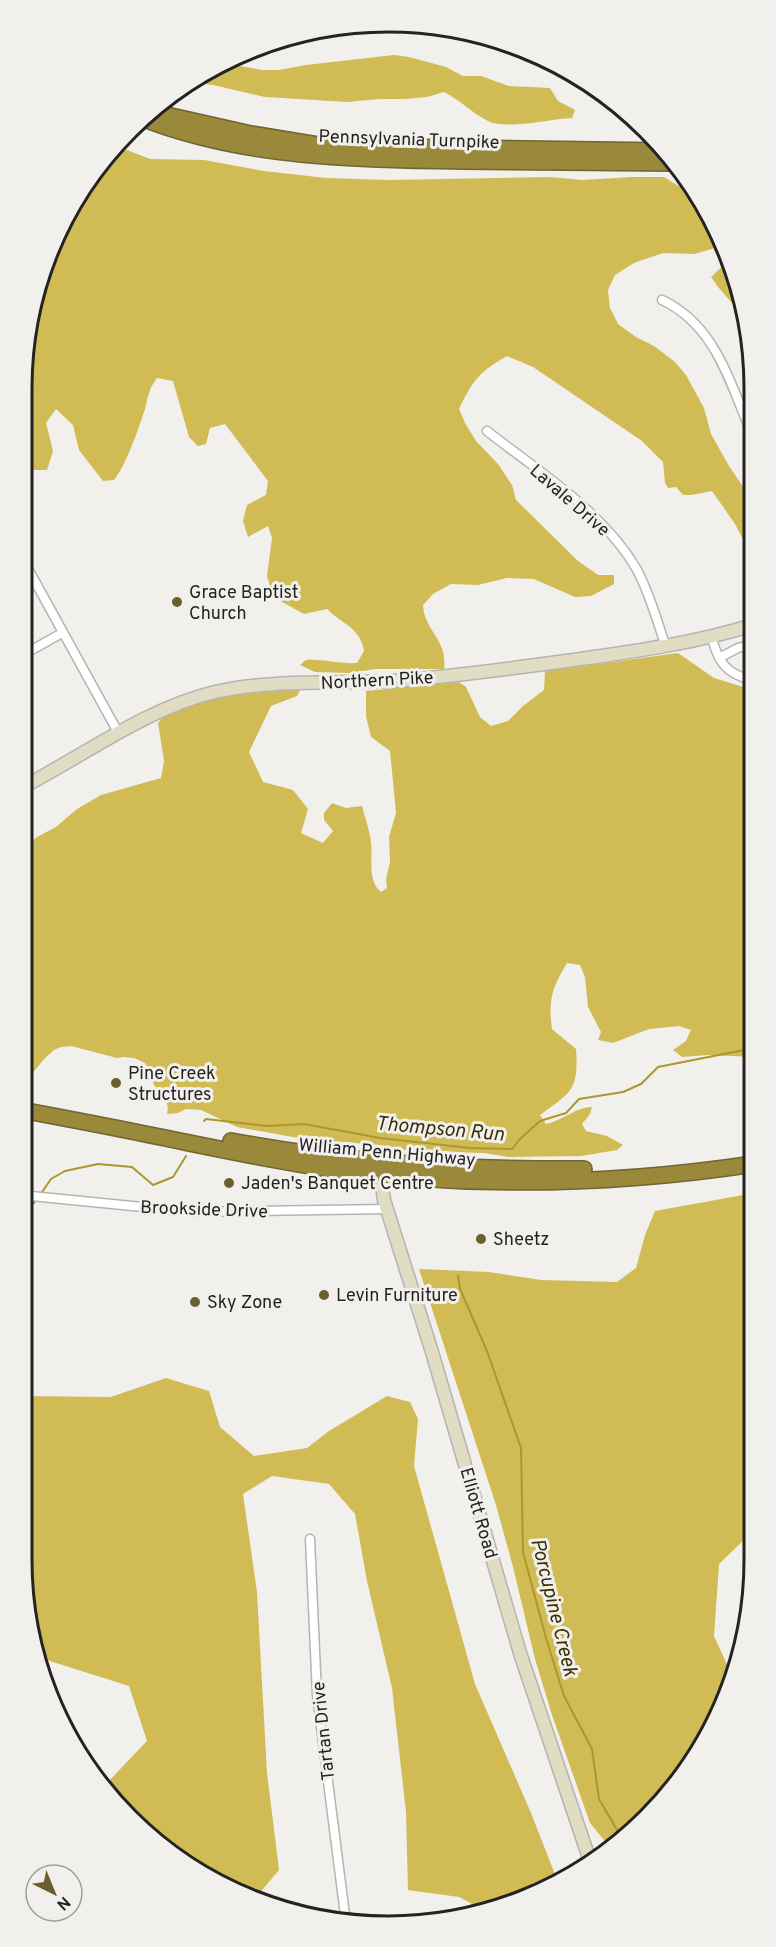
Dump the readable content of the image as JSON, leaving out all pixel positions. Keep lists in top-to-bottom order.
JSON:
{
  "streets": {
    "highway": ["Pennsylvania Turnpike", "William Penn Highway"],
    "main road": ["Northern Pike", "Elliott Road"],
    "street": ["Lavale Drive", "Brookside Drive", "Tartan Drive"]
  },
  "crossings": [
    ["Lavale Drive", "Northern Pike"],
    ["William Penn Highway", "Elliott Road"],
    ["Brookside Drive", "Elliott Road"]
  ],
  "water": ["Thompson Run", "Porcupine Creek"],
  "places": [
    "Grace Baptist Church",
    "Pine Creek Structures",
    "Jaden's Banquet Centre",
    "Sheetz",
    "Levin Furniture",
    "Sky Zone"
  ],
  "north": "bottom right"
}
